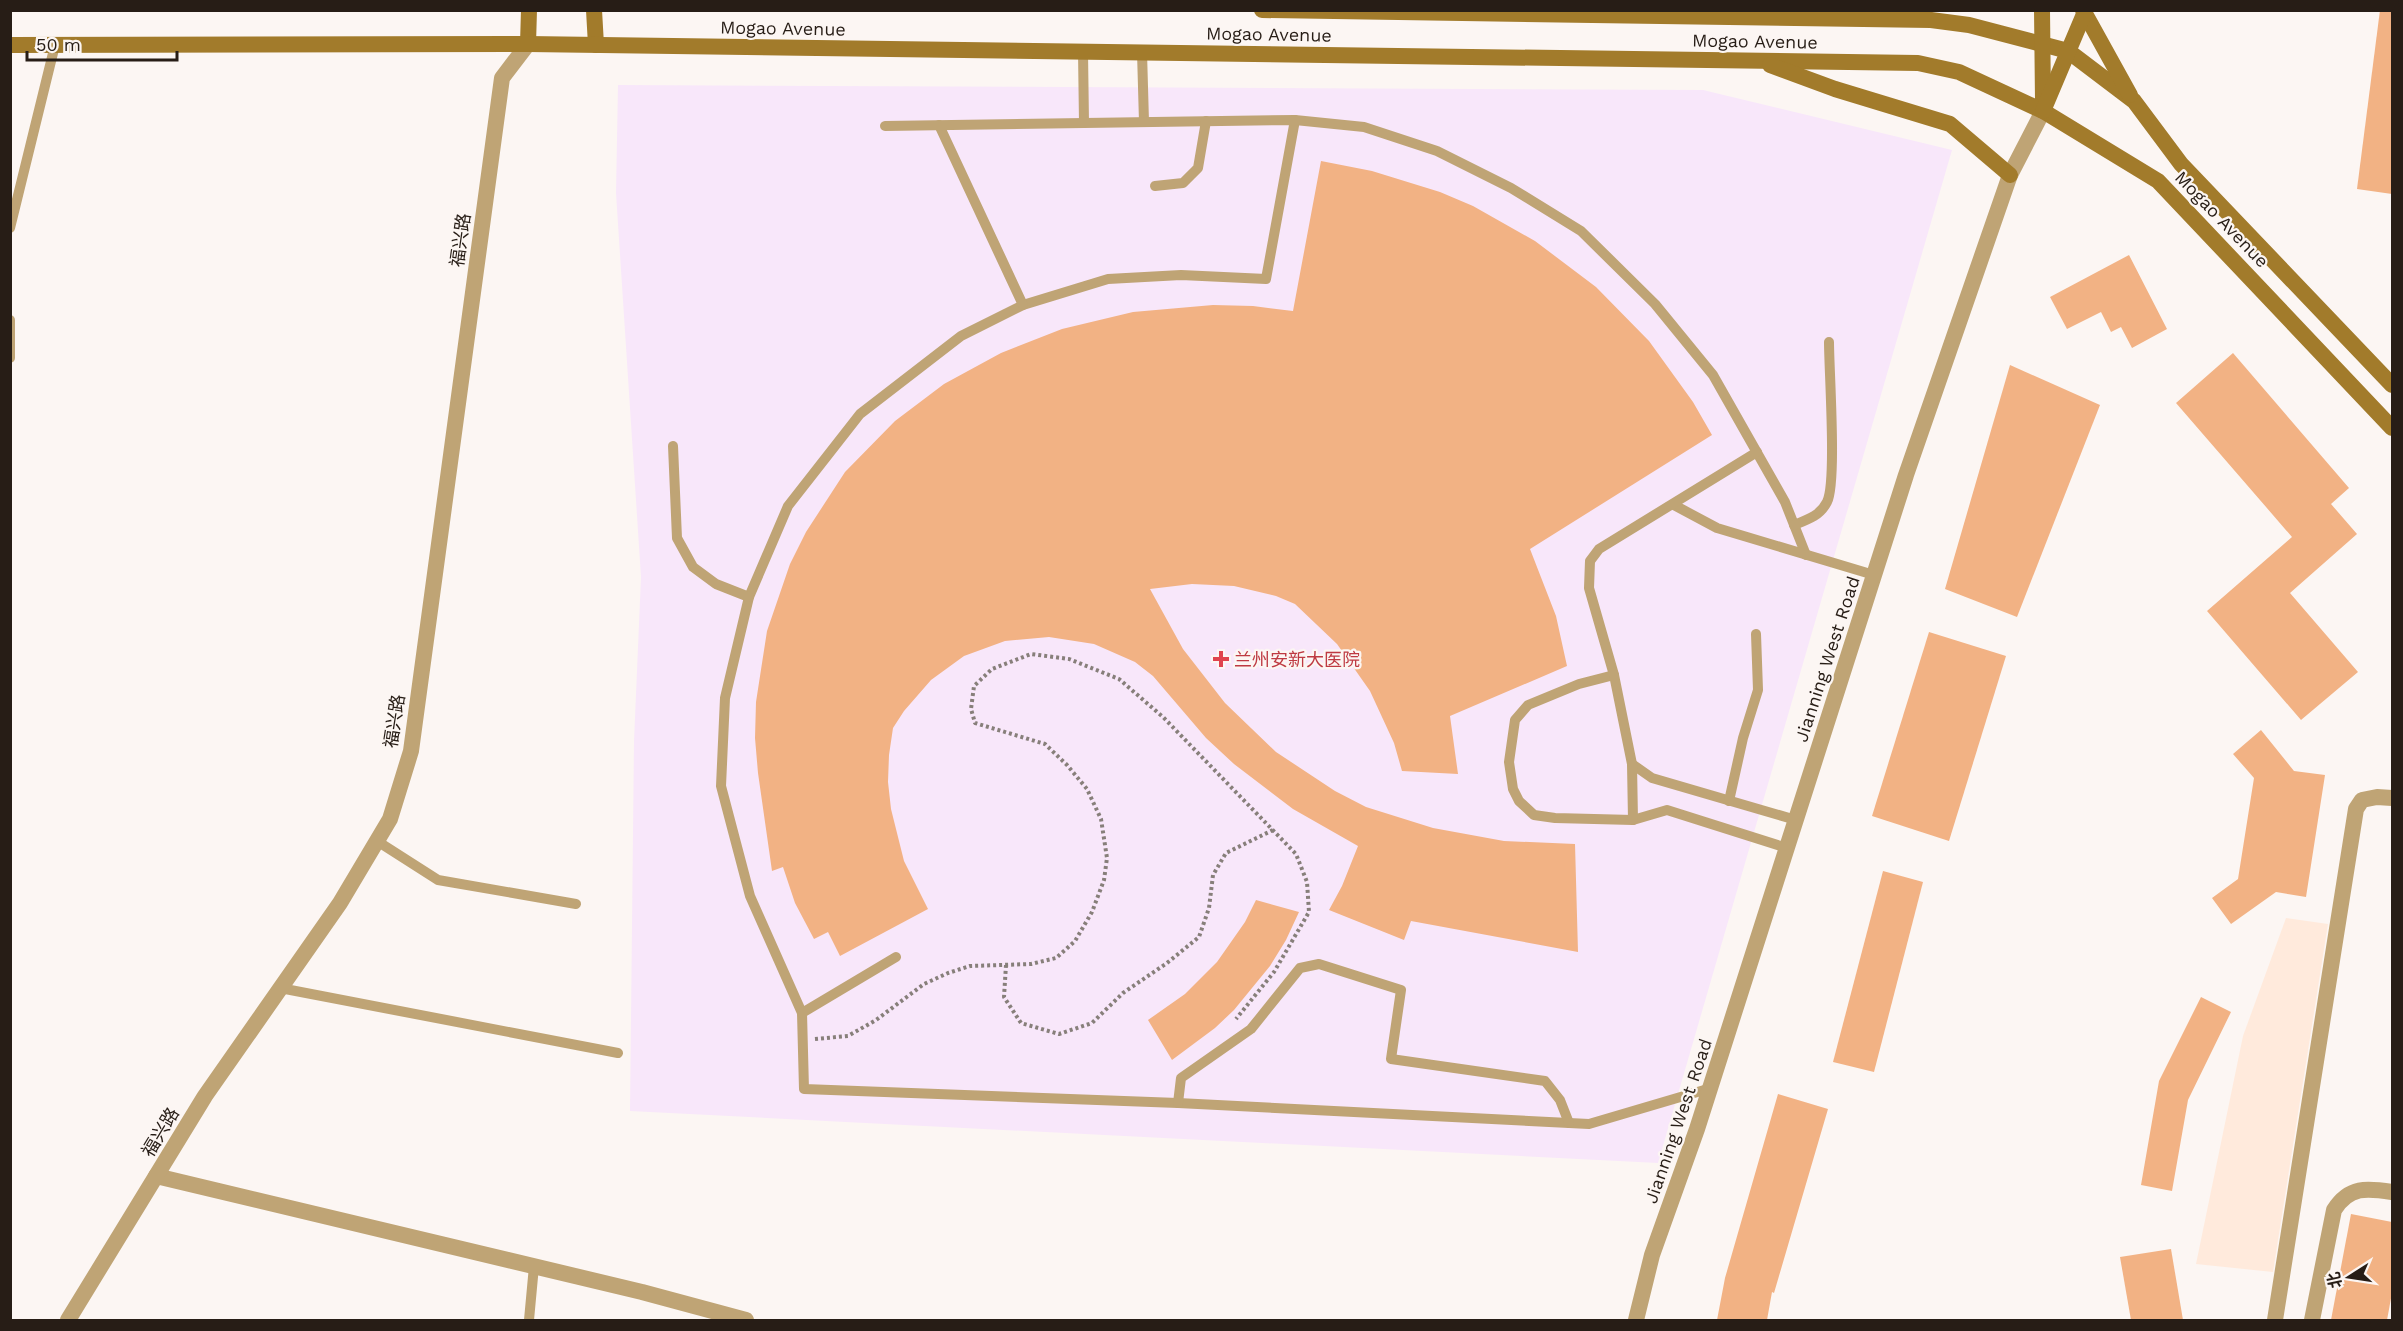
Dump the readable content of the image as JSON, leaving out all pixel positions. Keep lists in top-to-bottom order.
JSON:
{
  "streets": {
    "main road": ["Mogao Avenue", "Jianning West Road"],
    "street": ["福兴路"]
  },
  "crossings": [
    ["Mogao Avenue", "福兴路"],
    ["Mogao Avenue", "Jianning West Road"]
  ],
  "places": {
    "health": ["兰州安新大医院"]
  },
  "scale_bar": "50 m",
  "north": "left"
}
